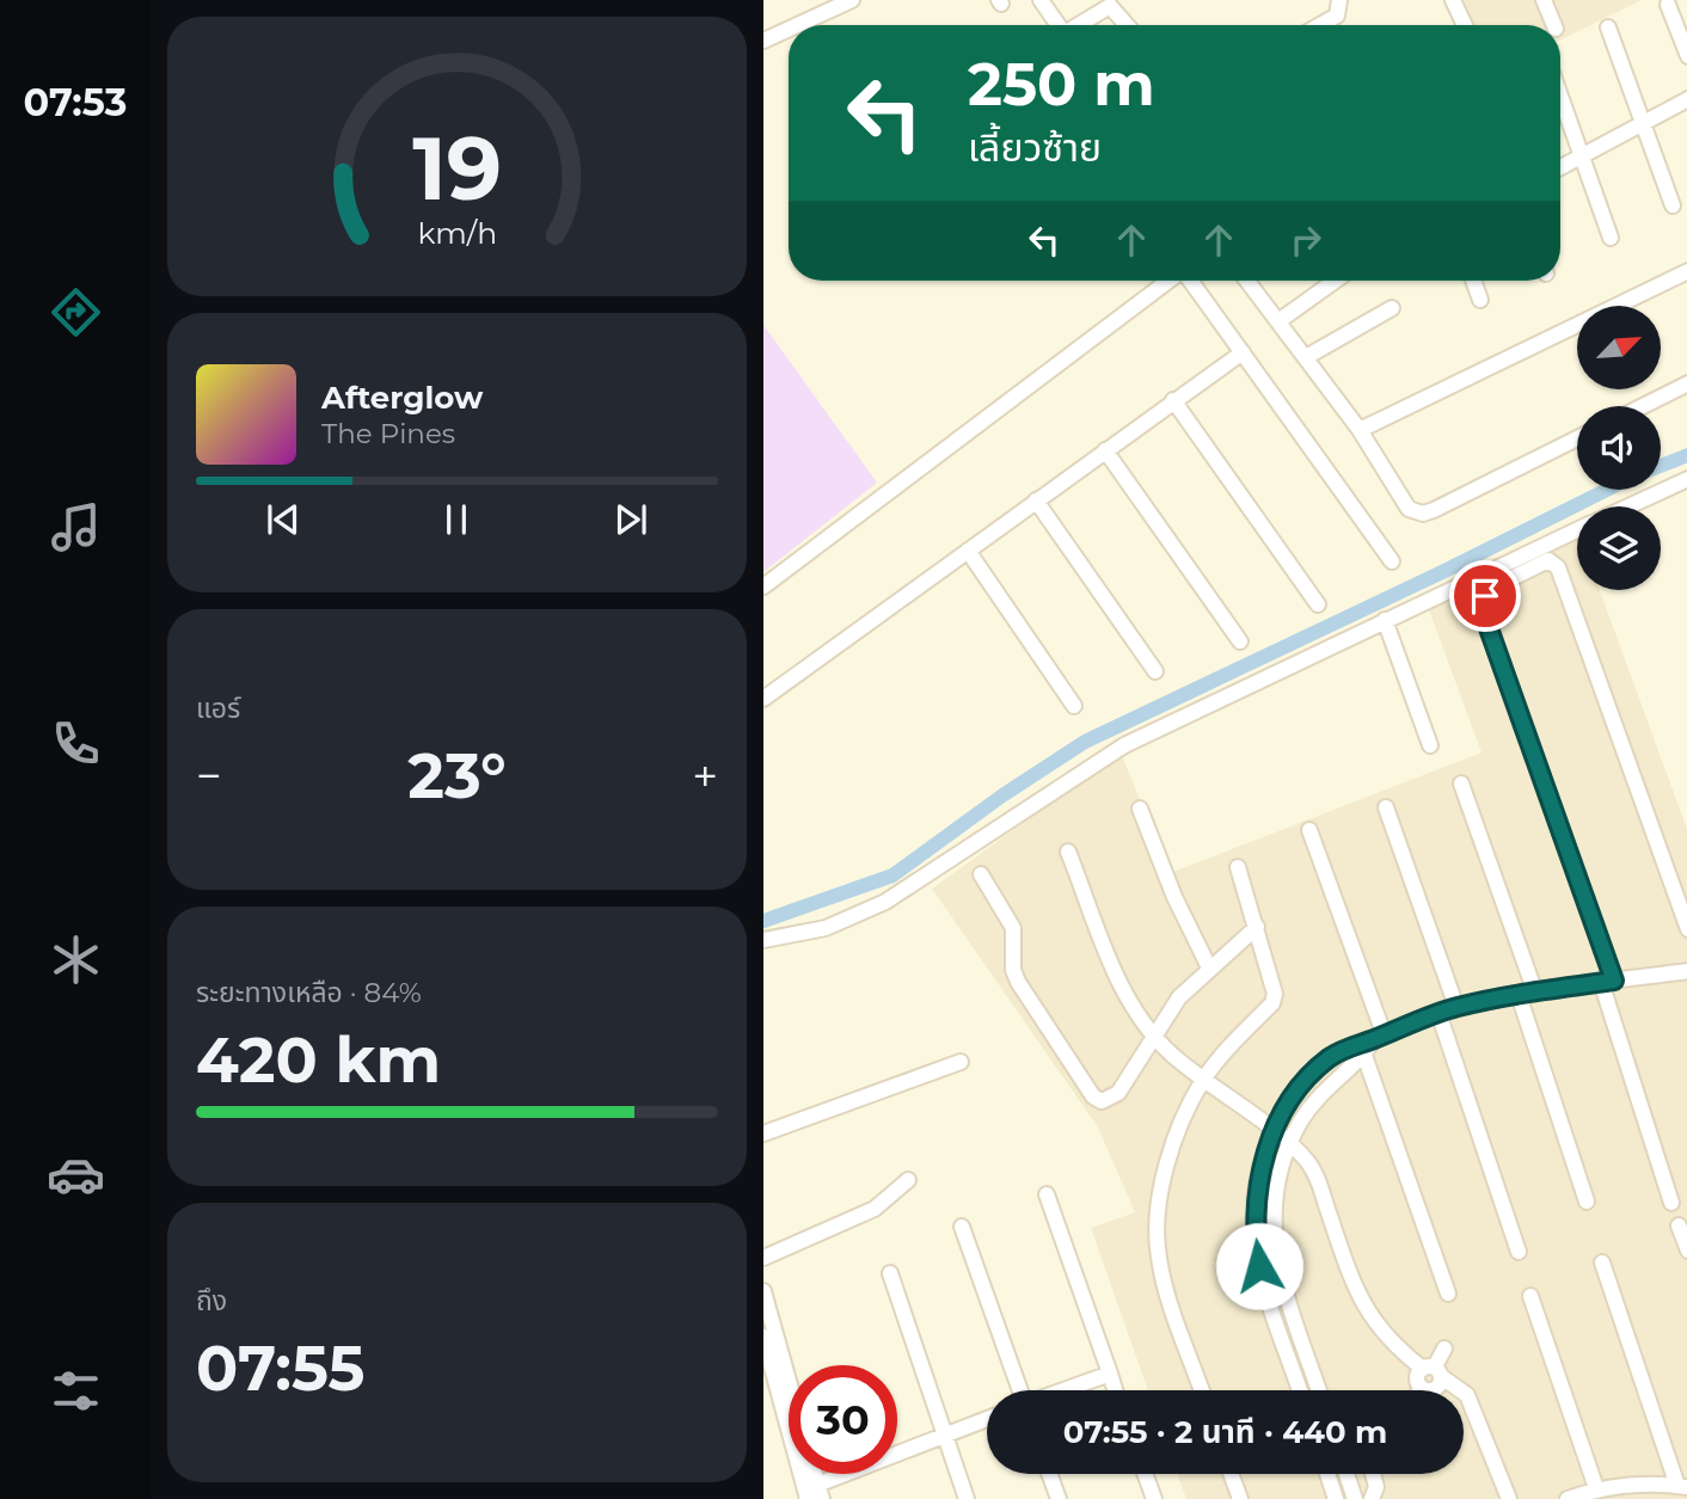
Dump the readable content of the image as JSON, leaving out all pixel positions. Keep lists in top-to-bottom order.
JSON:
{
  "north": "top right",
  "page": {
    "tabs": "07:53",
    "turn": ["250 m", "เลี้ยวซ้าย"],
    "song": ["Afterglow", "The Pines"],
    "tile": [
      "แอร์",
      ["ระยะทางเหลือ · 84%", "420 km"],
      ["ถึง", "07:55"]
    ],
    "heat": ["−", "23°", "+"],
    "limit": "30",
    "trip": "07:55 · 2 นาที · 440 m",
    "gauge": ["19", "km/h"]
  }
}
